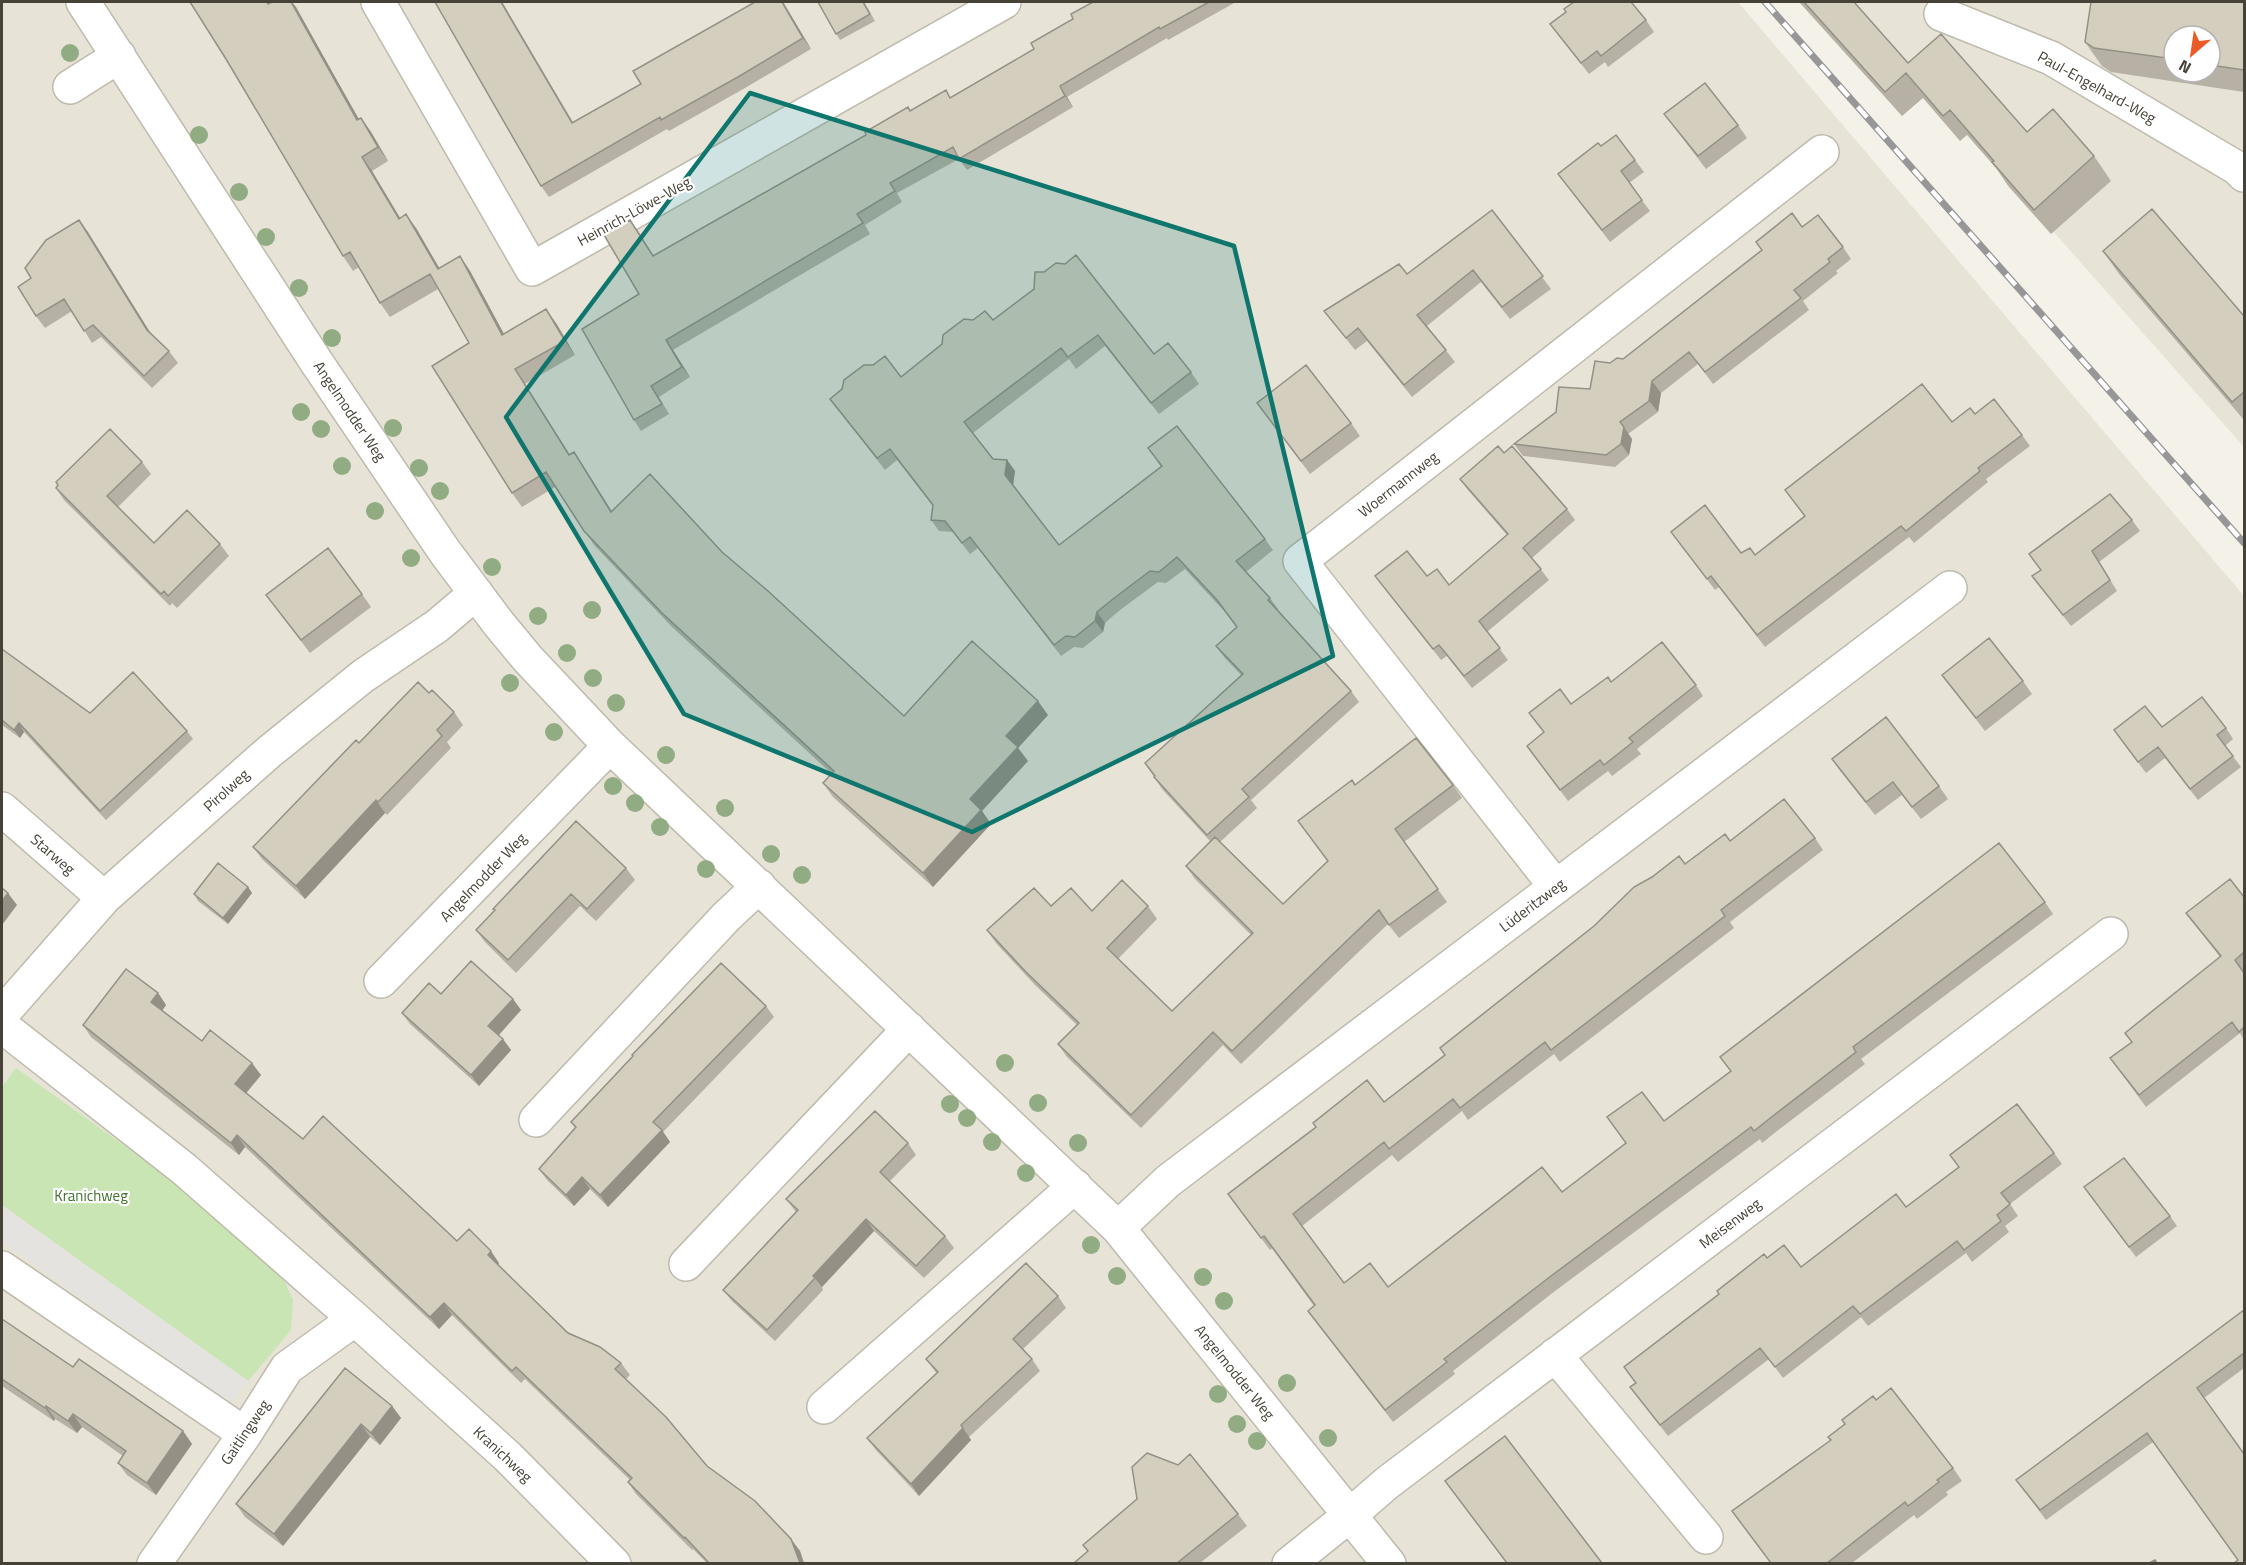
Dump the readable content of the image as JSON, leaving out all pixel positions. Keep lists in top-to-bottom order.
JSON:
{
  "streets": {
    "street": [
      "Paul-Engelhard-Weg",
      "Heinrich-Löwe-Weg",
      "Angelmodder Weg",
      "Woermannweg",
      "Pirolweg",
      "Starweg",
      "Lüderitzweg",
      "Meisenweg",
      "Gaitlingweg",
      "Kranichweg"
    ]
  },
  "crossings": [
    ["Angelmodder Weg", "Pirolweg"],
    ["Angelmodder Weg", "Lüderitzweg"],
    ["Angelmodder Weg", "Meisenweg"],
    ["Woermannweg", "Lüderitzweg"],
    ["Pirolweg", "Starweg"],
    ["Gaitlingweg", "Kranichweg"]
  ],
  "parks": ["Kranichweg"],
  "north": "bottom left"
}
